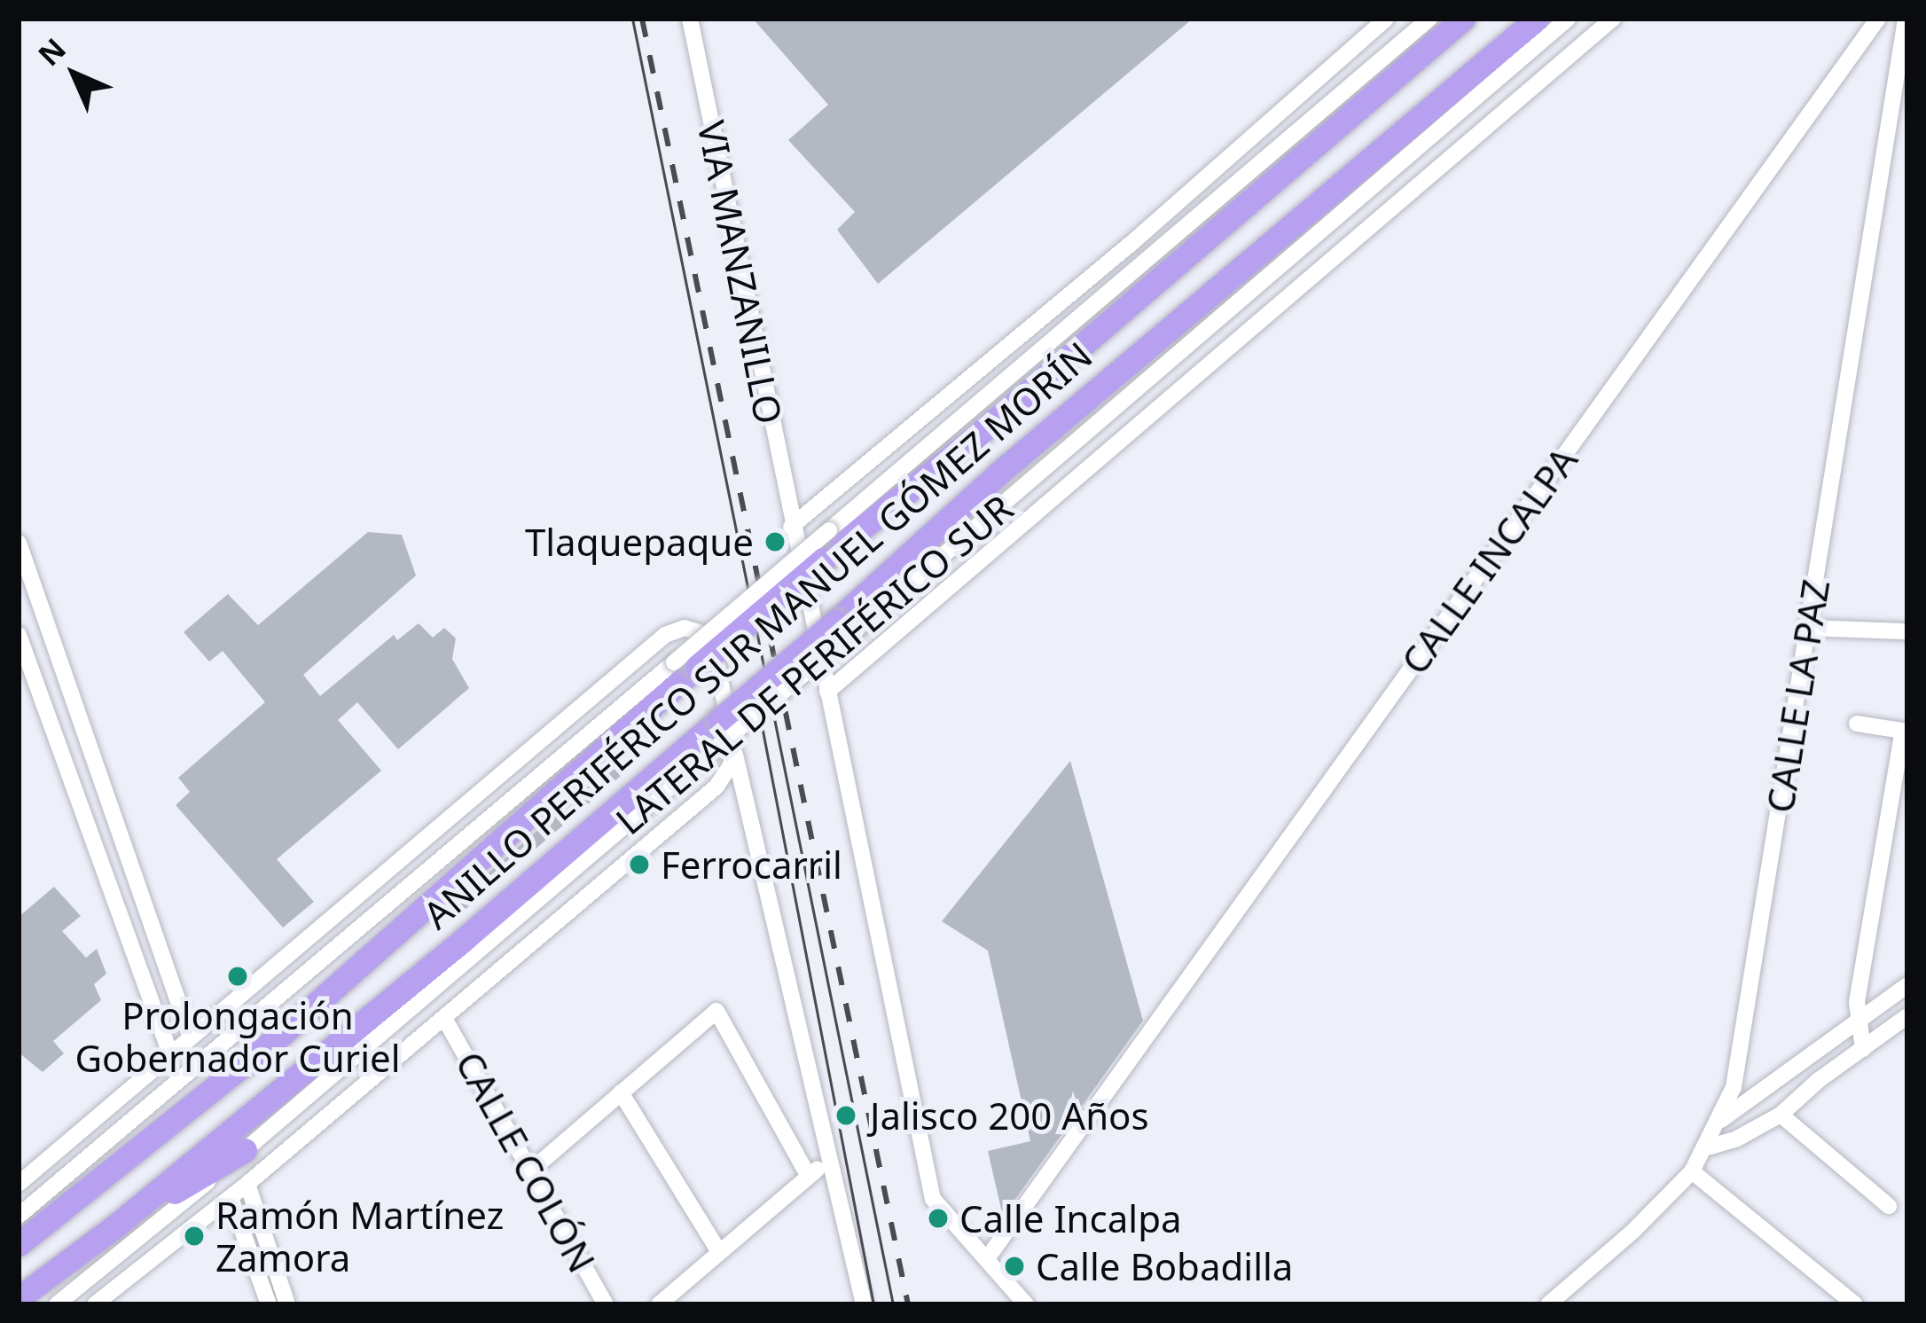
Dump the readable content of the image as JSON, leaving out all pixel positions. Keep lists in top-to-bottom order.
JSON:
{
  "streets": {
    "highway": ["ANILLO PERIFÉRICO SUR MANUEL GÓMEZ MORÍN"],
    "street": [
      "VIA MANZANILLO",
      "CALLE INCALPA",
      "LATERAL DE PERIFÉRICO SUR",
      "CALLE LA PAZ",
      "CALLE COLÓN"
    ]
  },
  "crossings": [
    ["VIA MANZANILLO", "CALLE INCALPA"],
    ["ANILLO PERIFÉRICO SUR MANUEL GÓMEZ MORÍN", "LATERAL DE PERIFÉRICO SUR"]
  ],
  "places": [
    "Tlaquepaque",
    "Ferrocarril",
    "Prolongación Gobernador Curiel",
    "Jalisco 200 Años",
    "Calle Incalpa",
    "Ramón Martínez Zamora",
    "Calle Bobadilla"
  ],
  "north": "top left"
}
